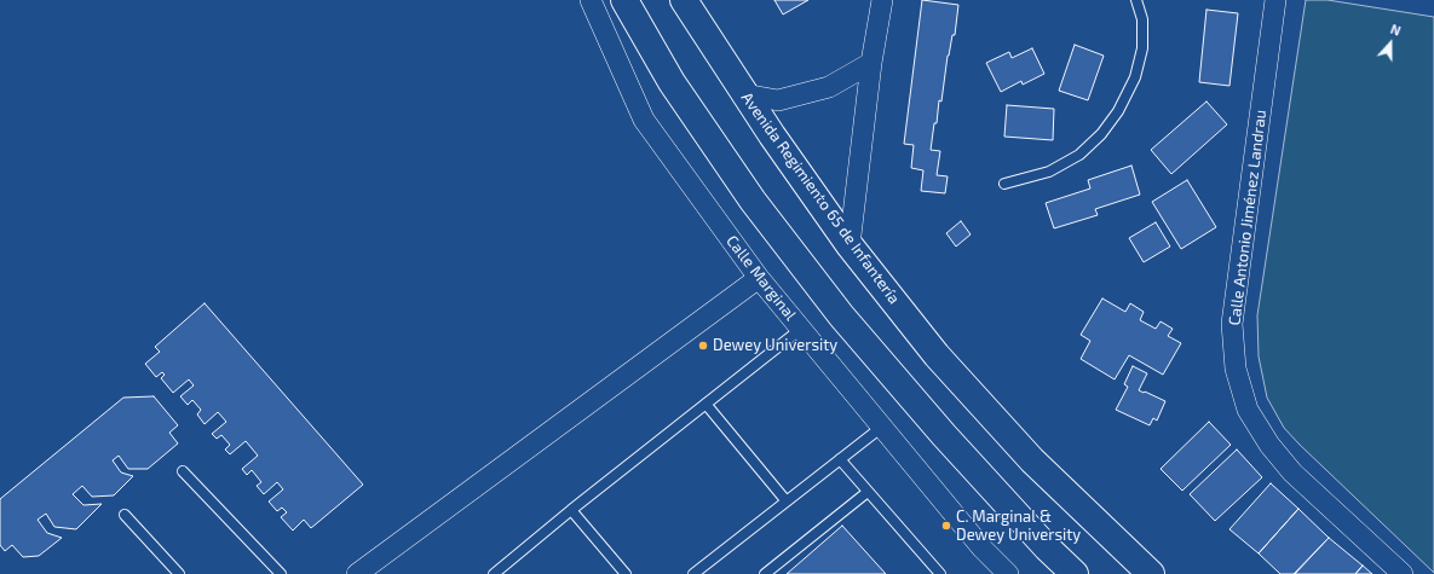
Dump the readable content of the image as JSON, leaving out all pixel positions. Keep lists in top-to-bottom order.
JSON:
{
  "streets": {
    "main road": ["Avenida Regimiento 65 de Infantería"],
    "street": ["Calle Antonio Jiménez Landrau", "Calle Marginal"]
  },
  "places": ["Dewey University", "C. Marginal & Dewey University"],
  "north": "top"
}
